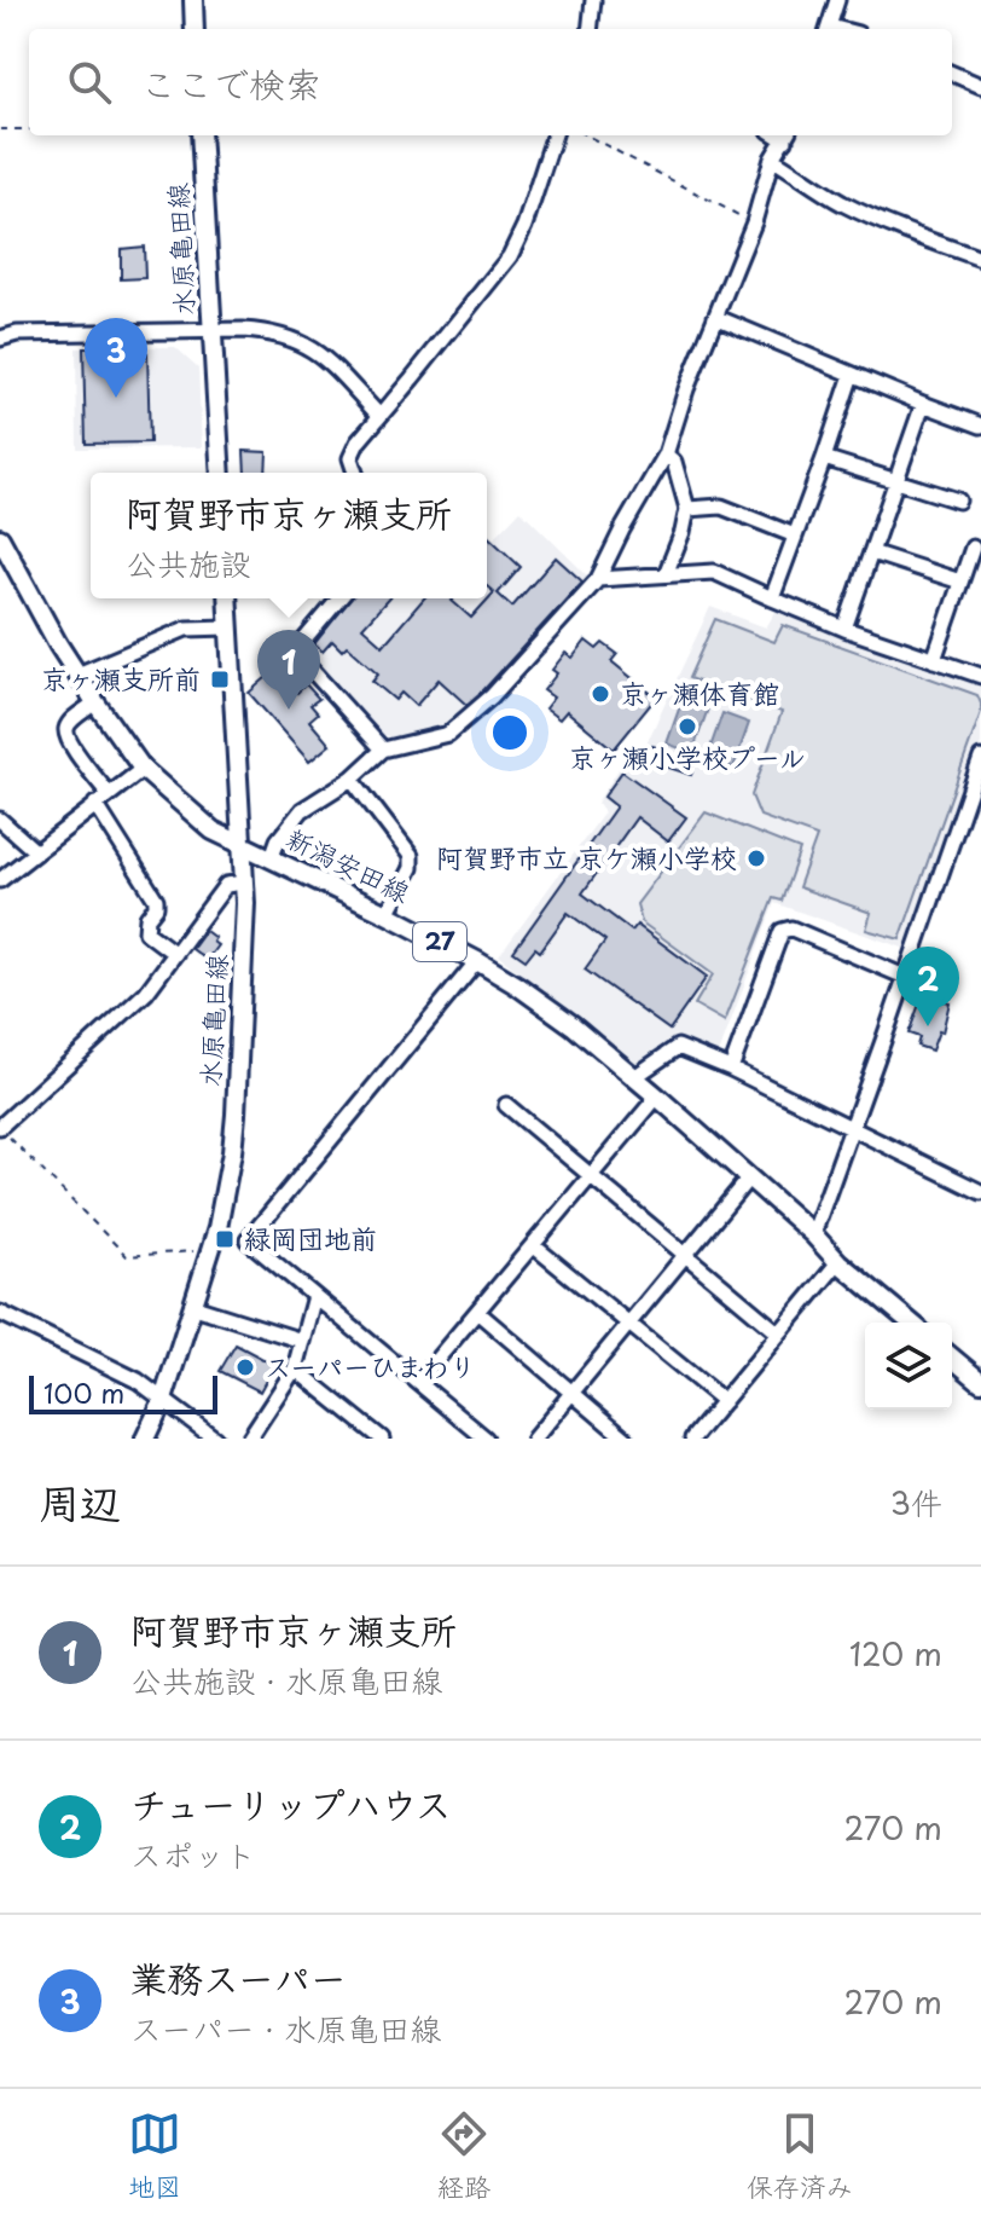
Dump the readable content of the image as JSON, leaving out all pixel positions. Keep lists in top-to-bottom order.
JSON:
{
  "streets": {
    "main road": ["水原亀田線", "新潟安田線", "27"]
  },
  "crossings": [
    ["水原亀田線", "新潟安田線"]
  ],
  "places": {
    "transit": ["京ヶ瀬支所前", "緑岡団地前"],
    "other": [
      "京ヶ瀬体育館",
      "京ヶ瀬小学校プール",
      "阿賀野市立 京ケ瀬小学校",
      "スーパーひまわり"
    ]
  },
  "scale_bar": "100 m",
  "page": {
    "search": "ここで検索",
    "pins": ["3", "1", "2"],
    "popup": ["阿賀野市京ヶ瀬支所", "公共施設"],
    "scale": "100 m",
    "heading": ["周辺", "3件"],
    "list": [
      {
        "mark": "1",
        "name": "阿賀野市京ヶ瀬支所",
        "note": "公共施設 · 水原亀田線",
        "value": "120 m"
      },
      {
        "mark": "2",
        "name": "チューリップハウス",
        "note": "スポット",
        "value": "270 m"
      },
      {
        "mark": "3",
        "name": "業務スーパー",
        "note": "スーパー · 水原亀田線",
        "value": "270 m"
      }
    ],
    "nav": ["地図", "経路", "保存済み"]
  }
}
